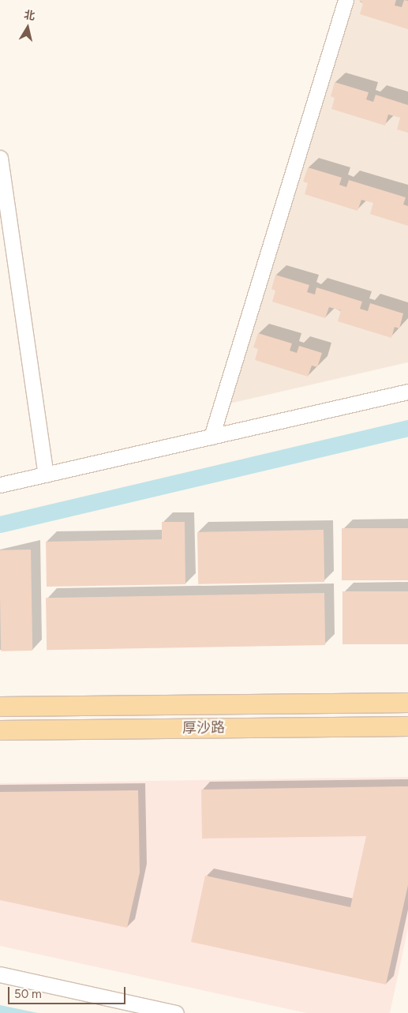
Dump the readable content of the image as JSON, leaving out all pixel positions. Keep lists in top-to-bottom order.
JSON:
{
  "streets": {
    "main road": ["厚沙路"]
  },
  "scale_bar": "50 m",
  "north": "top"
}
